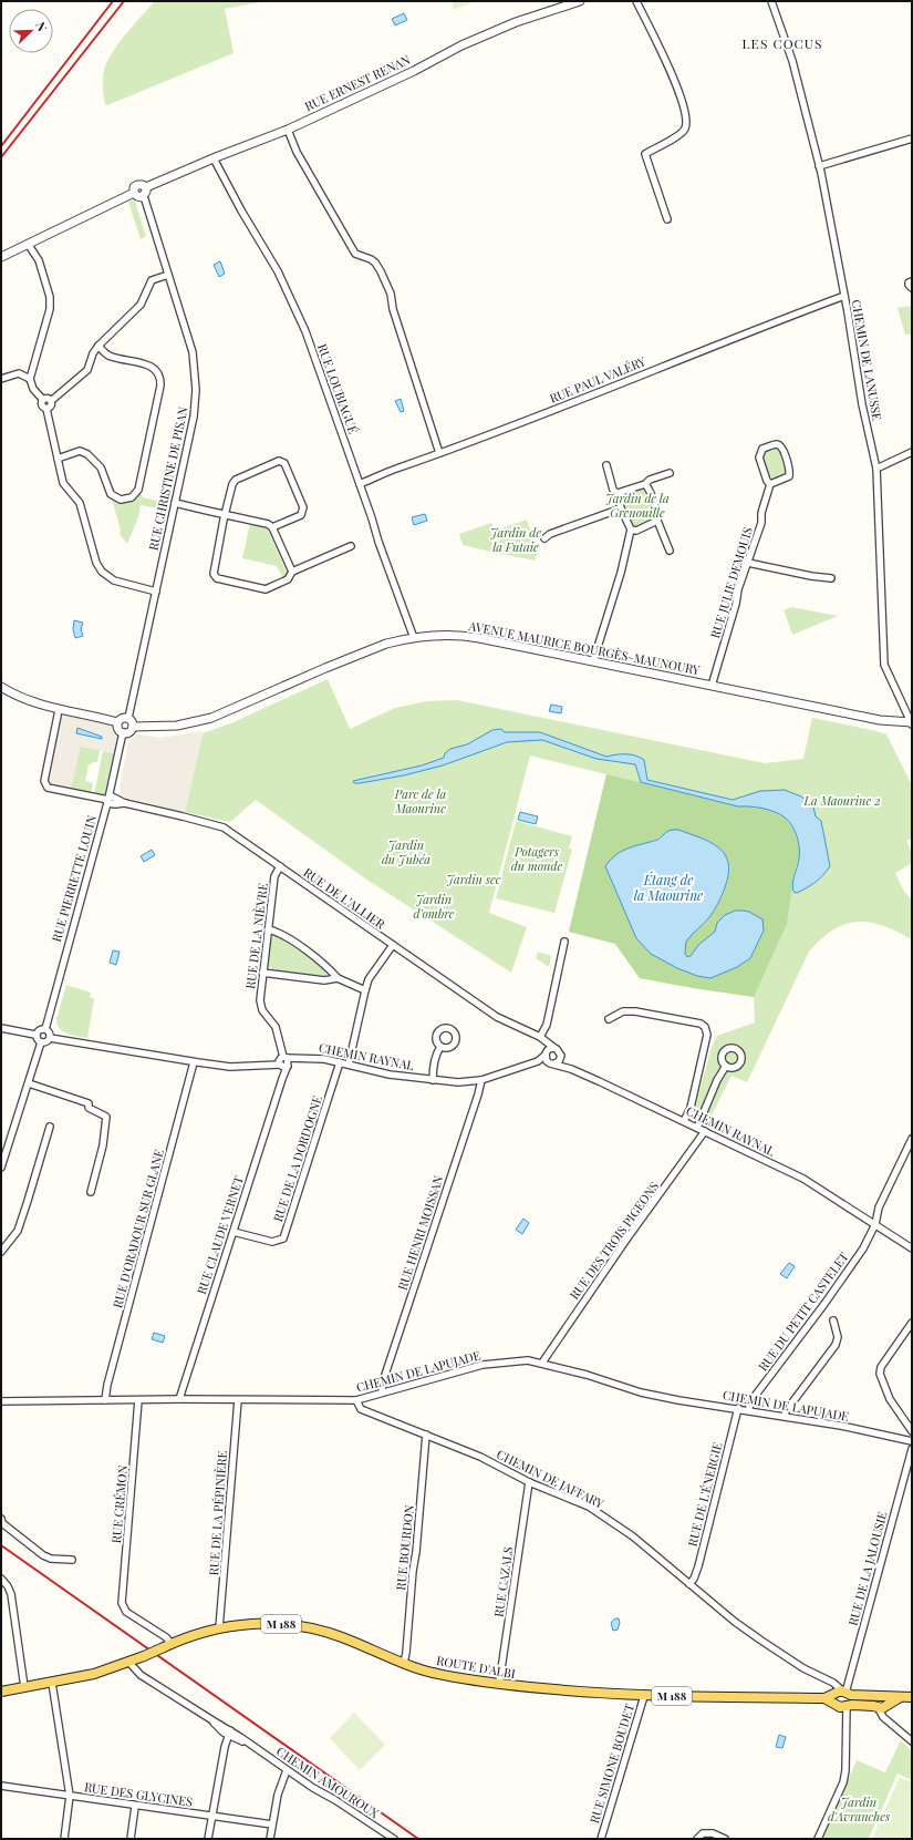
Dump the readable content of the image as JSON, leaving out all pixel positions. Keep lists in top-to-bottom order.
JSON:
{
  "streets": {
    "main road": ["M 188", "ROUTE D'ALBI"],
    "street": [
      "RUE ERNEST RENAN",
      "CHEMIN DE LANUSSE",
      "RUE PAUL VALÉRY",
      "RUE LOUBIAGUÉ",
      "RUE CHRISTINE DE PISAN",
      "RUE JULIE DEMOUIS",
      "AVENUE MAURICE BOURGÈS-MAUNOURY",
      "RUE PIERRETTE LOUIN",
      "RUE DE L'ALLIER",
      "RUE DE LA NIÈVRE",
      "CHEMIN RAYNAL",
      "RUE DE LA DORDOGNE",
      "RUE D'ORADOUR SUR GLANE",
      "RUE HENRI MOISSAN",
      "RUE CLAUDE VERNET",
      "RUE DES TROIS PIGEONS",
      "RUE DU PETIT CASTELET",
      "CHEMIN DE LAPUJADE",
      "CHEMIN DE JAFFARY",
      "RUE DE L'ÉNERGIE",
      "RUE CRÉMON",
      "RUE DE LA PÉPINIÈRE",
      "RUE BOURDON",
      "RUE DE LA JALOUSIE",
      "RUE CAZALS",
      "RUE SIMONE BOUDET",
      "CHEMIN AMOUROUX",
      "RUE DES GLYCINES"
    ]
  },
  "crossings": [
    ["RUE ERNEST RENAN", "RUE LOUBIAGUÉ"],
    ["RUE ERNEST RENAN", "RUE CHRISTINE DE PISAN"],
    ["CHEMIN DE LANUSSE", "RUE PAUL VALÉRY"],
    ["CHEMIN DE LANUSSE", "AVENUE MAURICE BOURGÈS-MAUNOURY"],
    ["RUE PAUL VALÉRY", "RUE LOUBIAGUÉ"],
    ["RUE LOUBIAGUÉ", "AVENUE MAURICE BOURGÈS-MAUNOURY"],
    ["RUE CHRISTINE DE PISAN", "AVENUE MAURICE BOURGÈS-MAUNOURY"],
    ["RUE CHRISTINE DE PISAN", "RUE PIERRETTE LOUIN"],
    ["RUE JULIE DEMOUIS", "AVENUE MAURICE BOURGÈS-MAUNOURY"],
    ["AVENUE MAURICE BOURGÈS-MAUNOURY", "RUE PIERRETTE LOUIN"],
    ["RUE PIERRETTE LOUIN", "RUE DE L'ALLIER"],
    ["RUE PIERRETTE LOUIN", "CHEMIN RAYNAL"],
    ["RUE DE L'ALLIER", "RUE DE LA NIÈVRE"],
    ["RUE DE L'ALLIER", "CHEMIN RAYNAL"],
    ["RUE DE LA NIÈVRE", "CHEMIN RAYNAL"],
    ["RUE DE LA NIÈVRE", "RUE CLAUDE VERNET"],
    ["CHEMIN RAYNAL", "RUE DE LA DORDOGNE"],
    ["CHEMIN RAYNAL", "RUE D'ORADOUR SUR GLANE"],
    ["CHEMIN RAYNAL", "RUE HENRI MOISSAN"],
    ["CHEMIN RAYNAL", "RUE CLAUDE VERNET"],
    ["CHEMIN RAYNAL", "RUE DES TROIS PIGEONS"],
    ["CHEMIN RAYNAL", "RUE DU PETIT CASTELET"],
    ["RUE DE LA DORDOGNE", "RUE CLAUDE VERNET"],
    ["RUE D'ORADOUR SUR GLANE", "CHEMIN DE LAPUJADE"],
    ["RUE HENRI MOISSAN", "CHEMIN DE LAPUJADE"],
    ["RUE CLAUDE VERNET", "CHEMIN DE LAPUJADE"],
    ["RUE DES TROIS PIGEONS", "CHEMIN DE LAPUJADE"],
    ["RUE DU PETIT CASTELET", "CHEMIN DE LAPUJADE"],
    ["CHEMIN DE LAPUJADE", "CHEMIN DE JAFFARY"],
    ["CHEMIN DE LAPUJADE", "RUE DE L'ÉNERGIE"],
    ["CHEMIN DE LAPUJADE", "RUE CRÉMON"],
    ["CHEMIN DE LAPUJADE", "RUE DE LA PÉPINIÈRE"],
    ["CHEMIN DE JAFFARY", "RUE DE L'ÉNERGIE"],
    ["CHEMIN DE JAFFARY", "RUE BOURDON"],
    ["CHEMIN DE JAFFARY", "RUE DE LA JALOUSIE"],
    ["CHEMIN DE JAFFARY", "RUE CAZALS"],
    ["CHEMIN DE JAFFARY", "ROUTE D'ALBI"],
    ["RUE CRÉMON", "ROUTE D'ALBI"],
    ["RUE DE LA PÉPINIÈRE", "ROUTE D'ALBI"],
    ["RUE BOURDON", "ROUTE D'ALBI"],
    ["RUE DE LA JALOUSIE", "ROUTE D'ALBI"],
    ["RUE CAZALS", "ROUTE D'ALBI"],
    ["M 188", "ROUTE D'ALBI"],
    ["M 188", "CHEMIN AMOUROUX"],
    ["ROUTE D'ALBI", "RUE SIMONE BOUDET"],
    ["ROUTE D'ALBI", "CHEMIN AMOUROUX"]
  ],
  "districts": ["LES COCUS"],
  "water": ["Étang de la Maourine"],
  "parks": [
    "Jardin de la Grenouille",
    "Jardin de la Futaie",
    "Parc de la Maourine",
    "La Maourine 2",
    "Jardin du Jubéa",
    "Potagers du monde",
    "Jardin sec",
    "Jardin d'ombre",
    "Jardin d'Avranches"
  ],
  "north": "top right"
}
